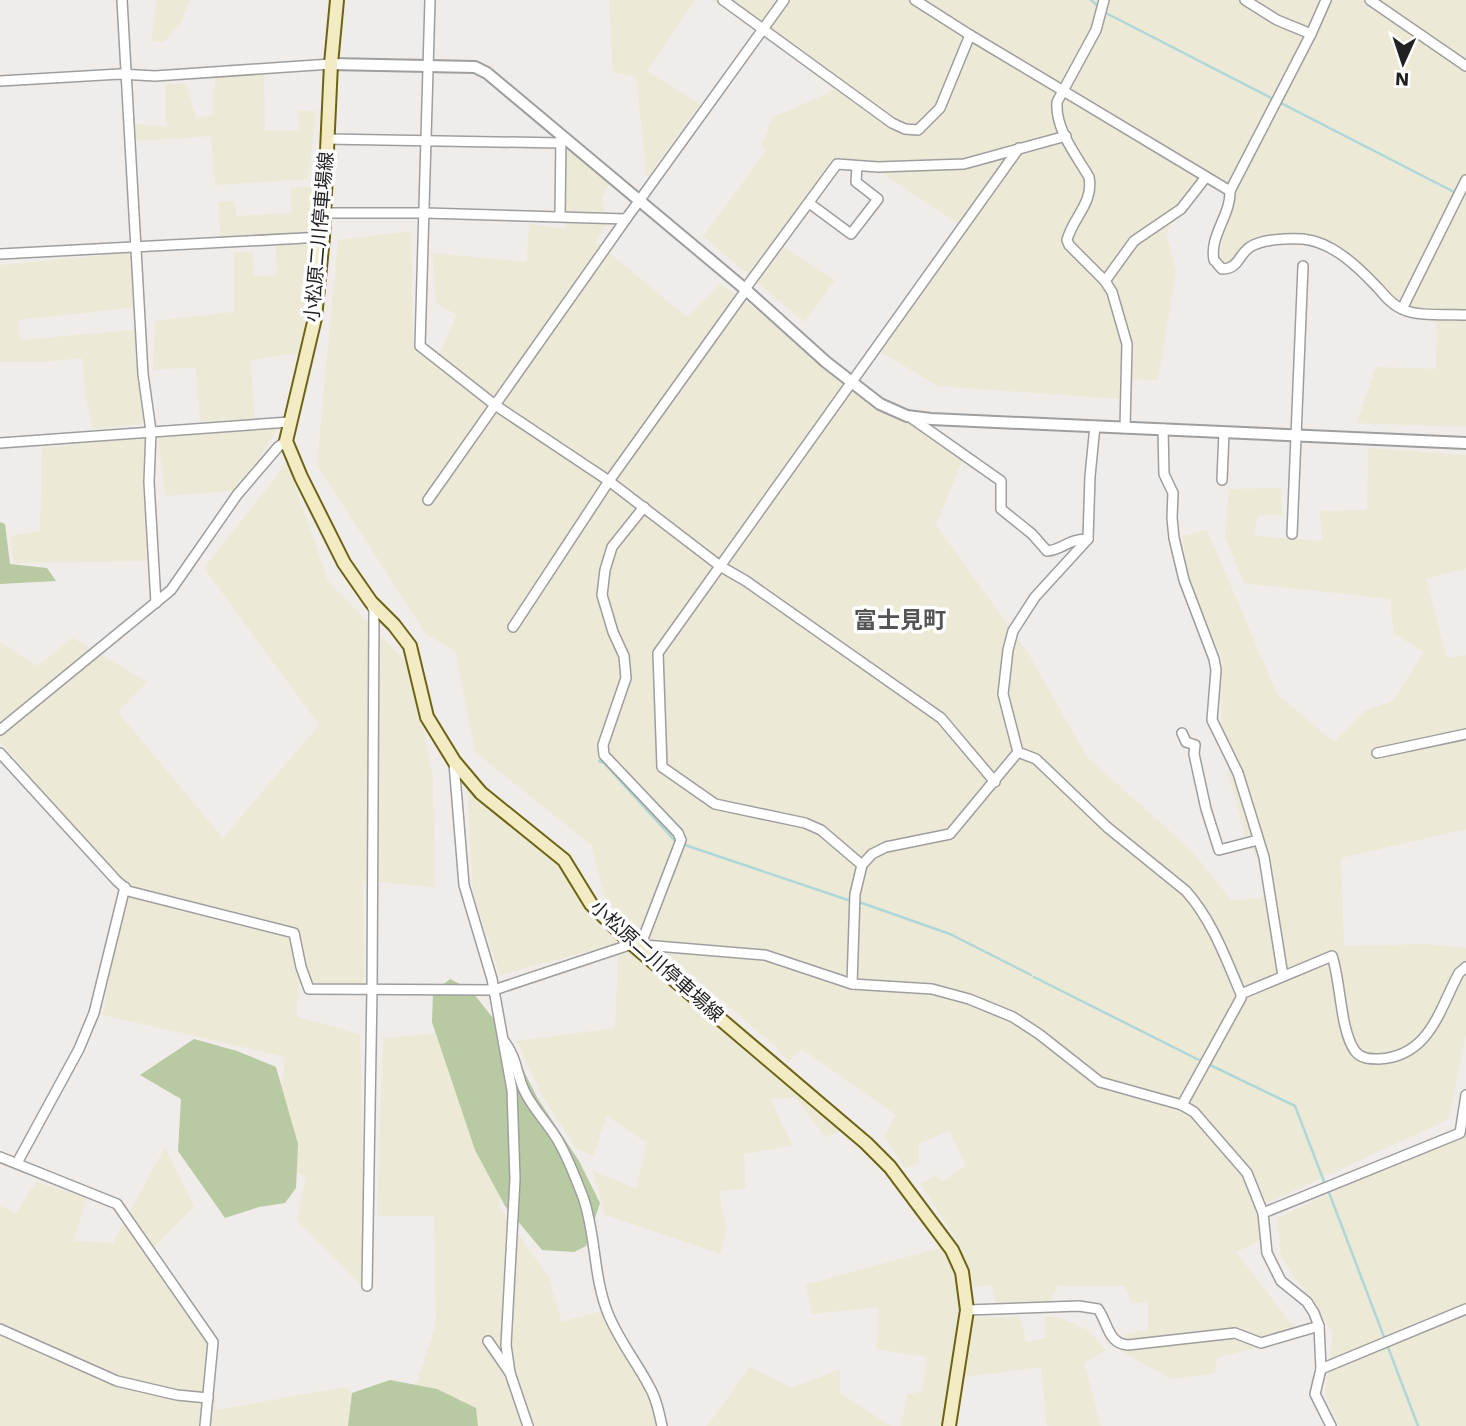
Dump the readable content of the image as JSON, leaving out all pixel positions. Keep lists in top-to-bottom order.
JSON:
{
  "streets": {
    "main road": ["小松原二川停車場線"]
  },
  "districts": ["富士見町"],
  "north": "bottom"
}
